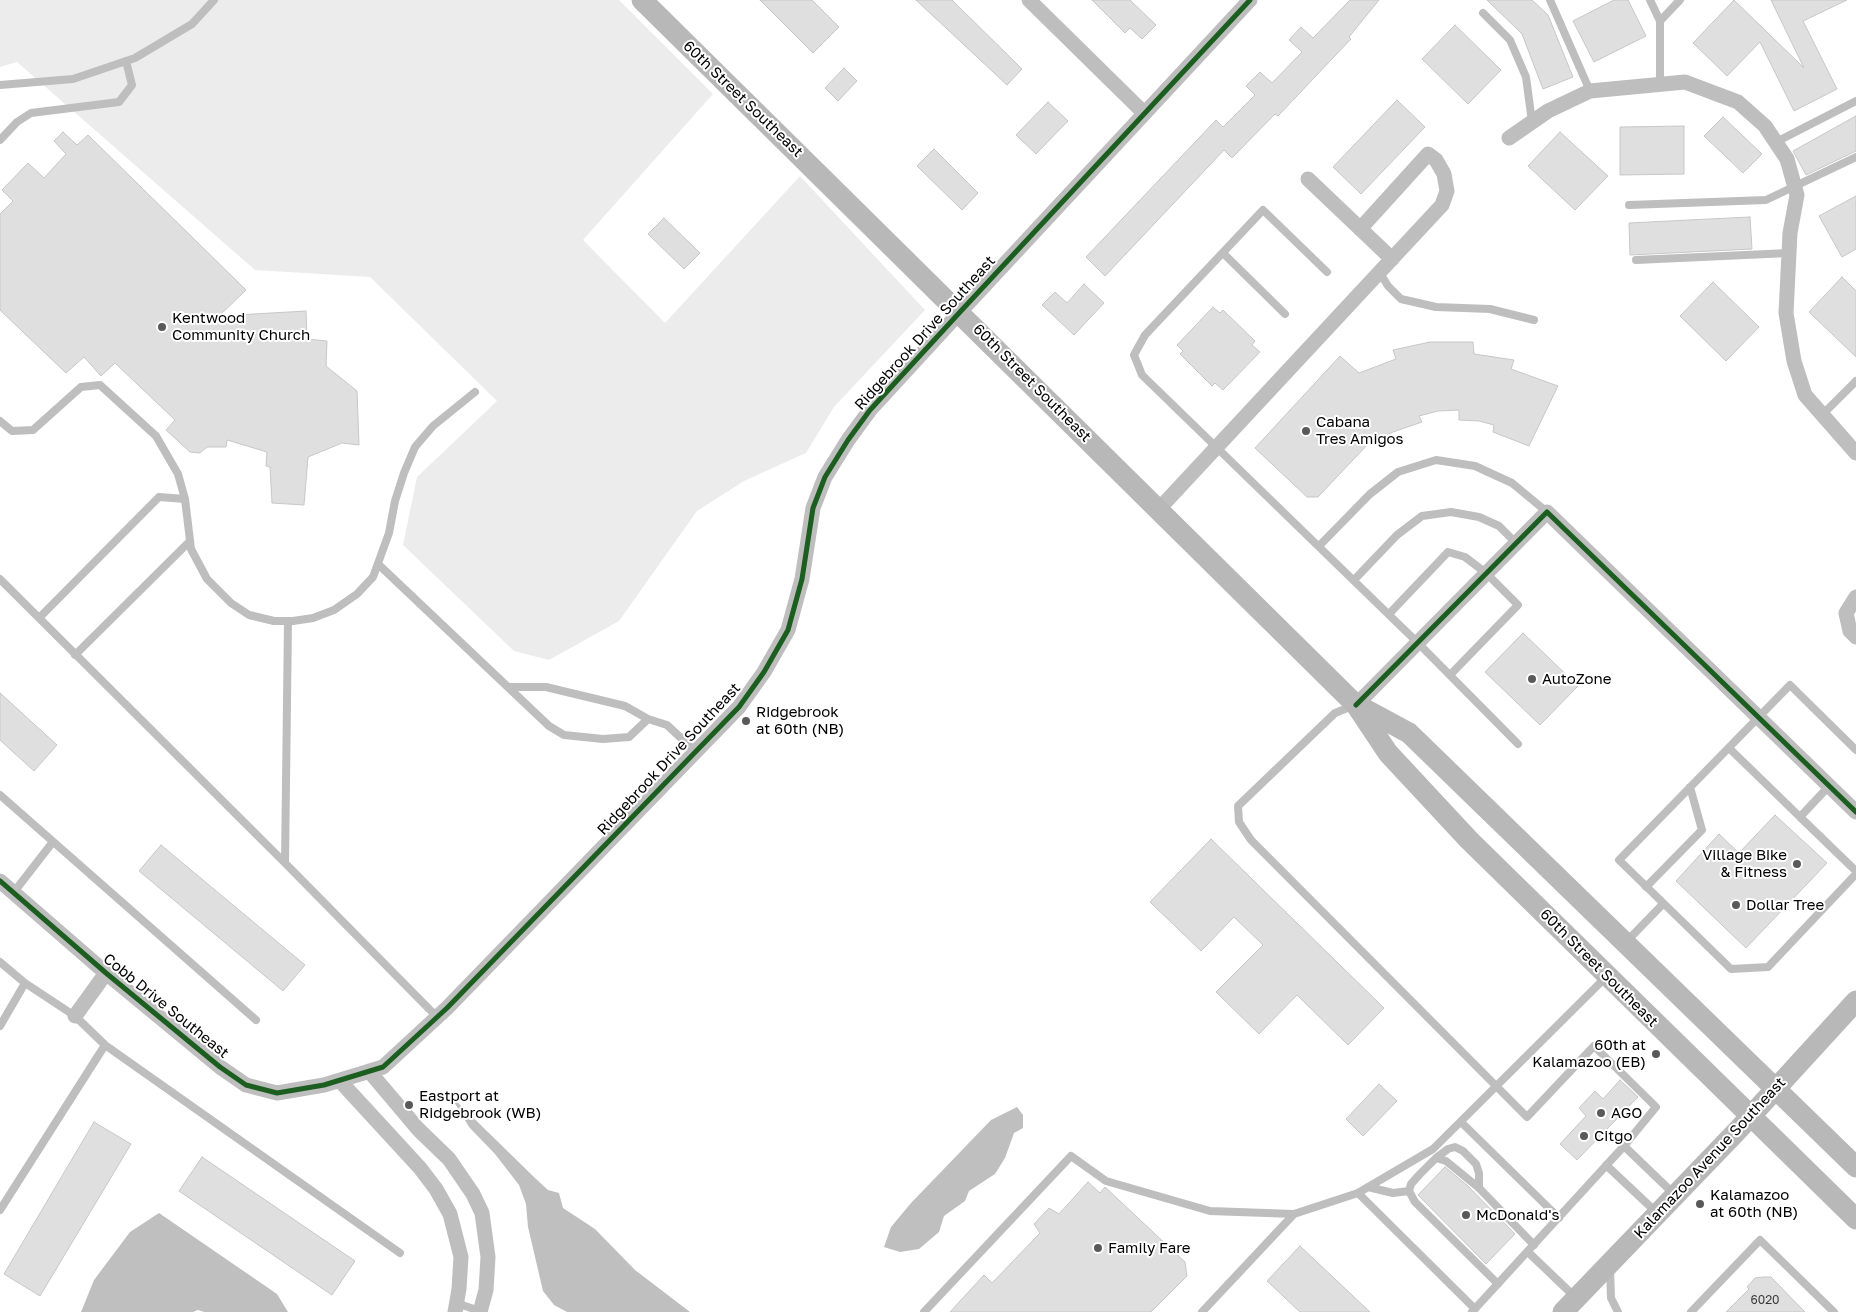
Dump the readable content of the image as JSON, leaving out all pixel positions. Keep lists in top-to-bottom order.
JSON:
{
  "streets": {
    "main road": ["60th Street Southeast", "Kalamazoo Avenue Southeast"],
    "street": ["Ridgebrook Drive Southeast", "Cobb Drive Southeast"]
  },
  "crossings": [
    ["60th Street Southeast", "Ridgebrook Drive Southeast"],
    ["60th Street Southeast", "Kalamazoo Avenue Southeast"],
    ["Ridgebrook Drive Southeast", "Cobb Drive Southeast"]
  ],
  "places": [
    "Kentwood Community Church",
    "Cabana Tres Amigos",
    "AutoZone",
    "Ridgebrook at 60th (NB)",
    "Village Bike & Fitness",
    "Dollar Tree",
    "60th at Kalamazoo (EB)",
    "Eastport at Ridgebrook (WB)",
    "AGO",
    "Citgo",
    "Kalamazoo at 60th (NB)",
    "McDonald's",
    "Family Fare"
  ],
  "house_numbers": ["6020"]
}
